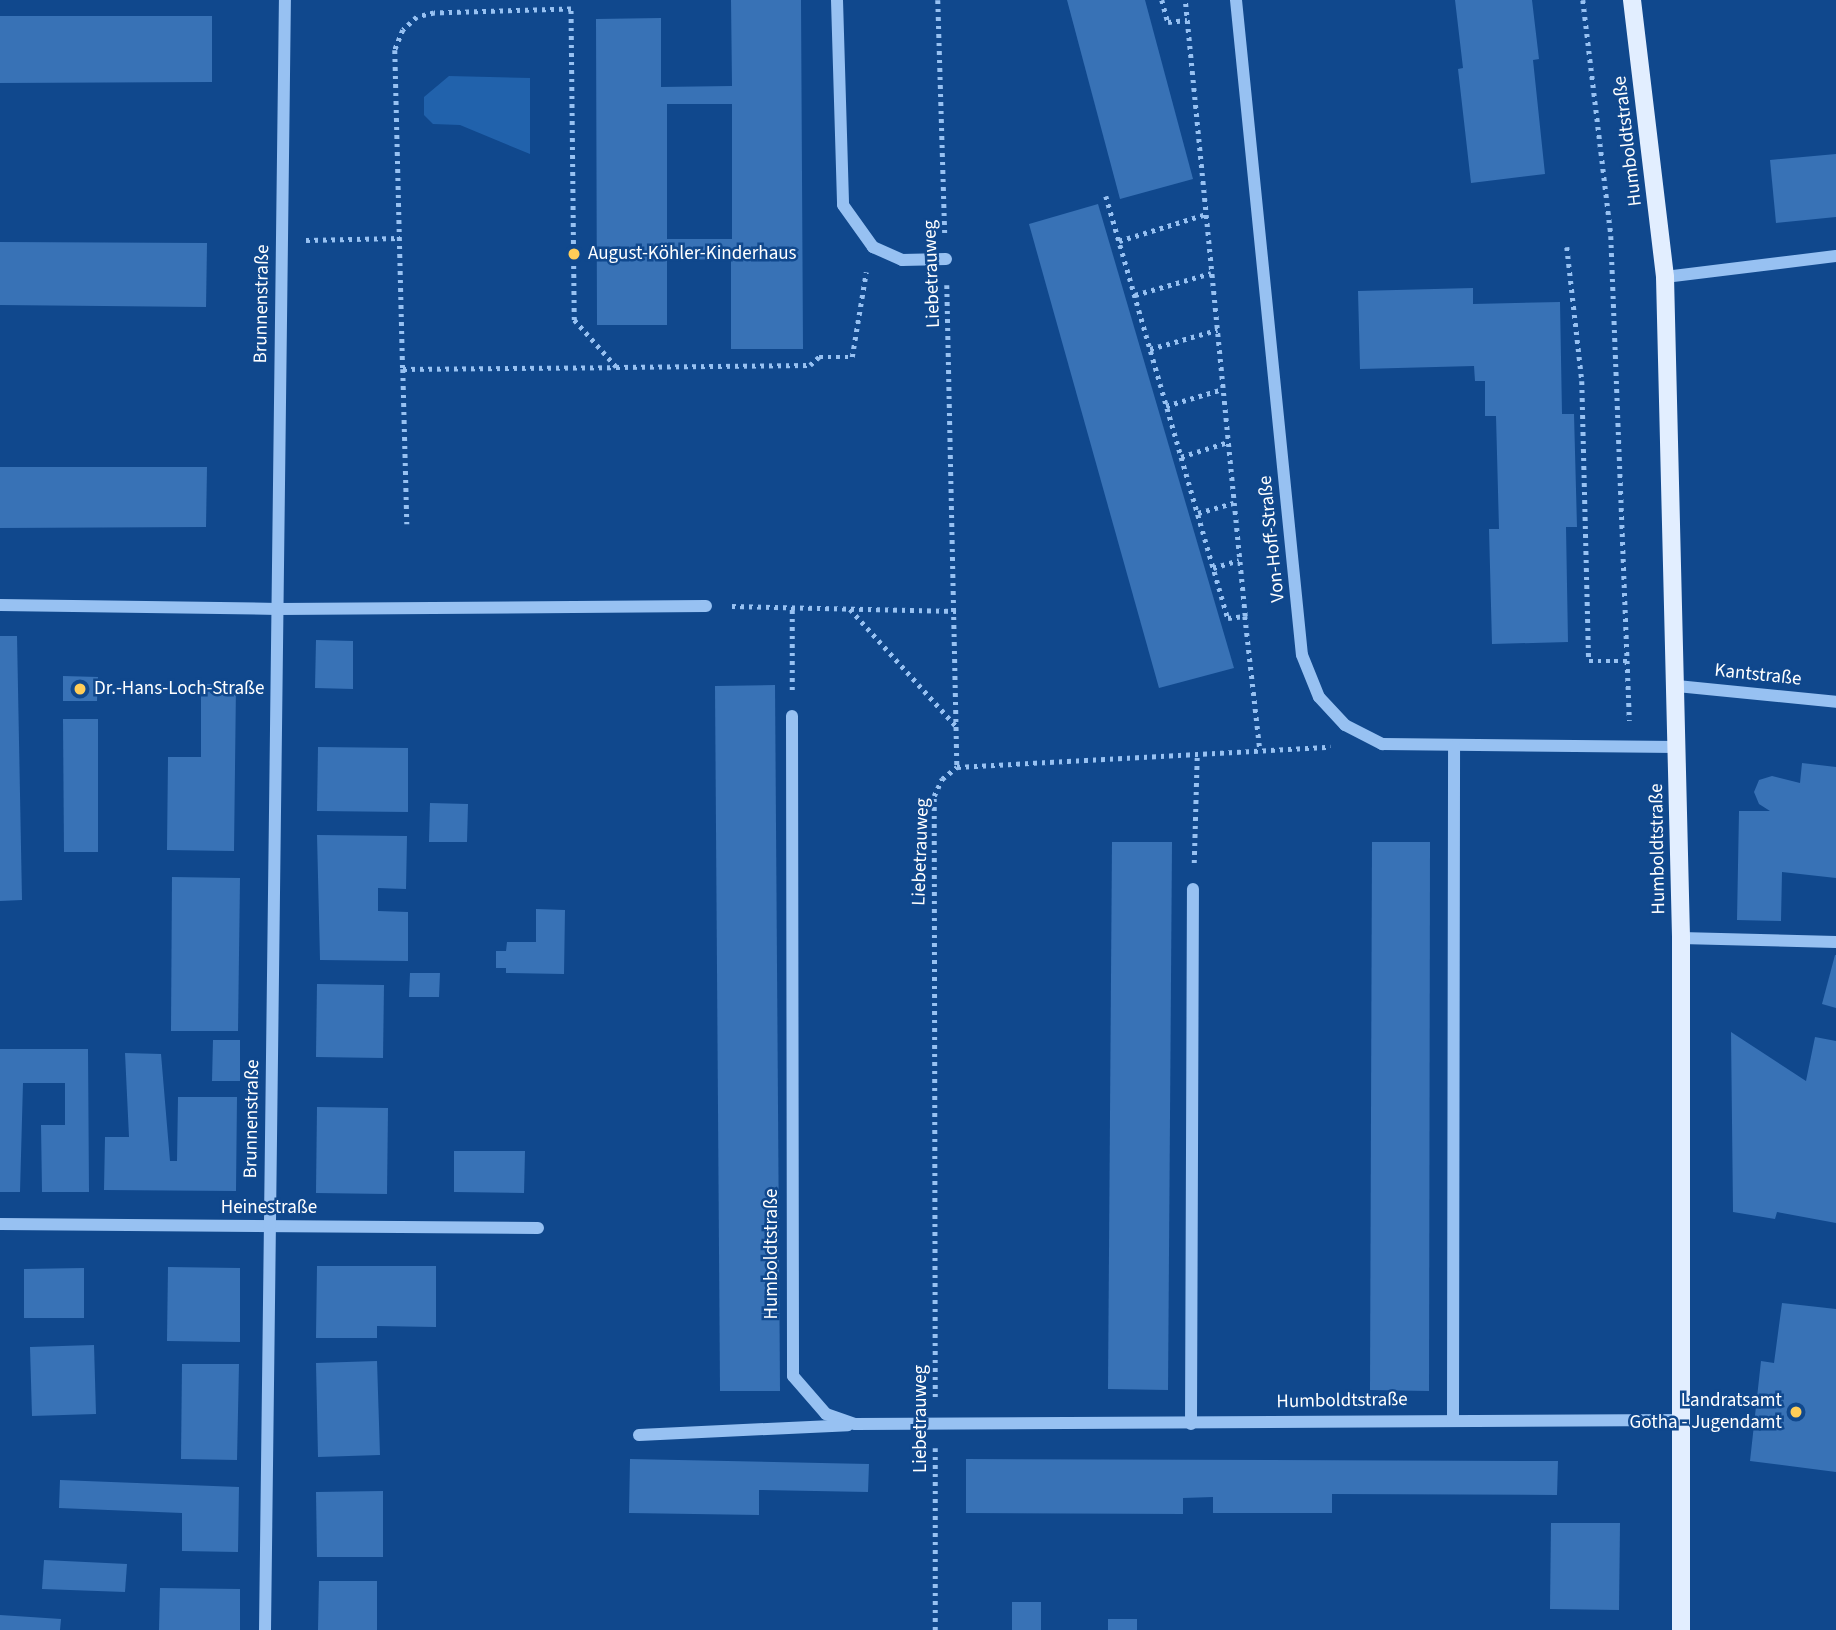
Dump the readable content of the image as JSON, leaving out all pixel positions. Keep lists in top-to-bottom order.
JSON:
{
  "streets": {
    "main road": ["Humboldtstraße"],
    "street": [
      "Brunnenstraße",
      "Von-Hoff-Straße",
      "Kantstraße",
      "Heinestraße"
    ],
    "path": ["Liebetrauweg"]
  },
  "crossings": [
    ["Humboldtstraße", "Liebetrauweg"],
    ["Humboldtstraße", "Von-Hoff-Straße"],
    ["Humboldtstraße", "Kantstraße"],
    ["Brunnenstraße", "Heinestraße"]
  ],
  "places": ["August-Köhler-Kinderhaus", "Dr.-Hans-Loch-Straße", "Landratsamt Gotha - Jugendamt"]
}
